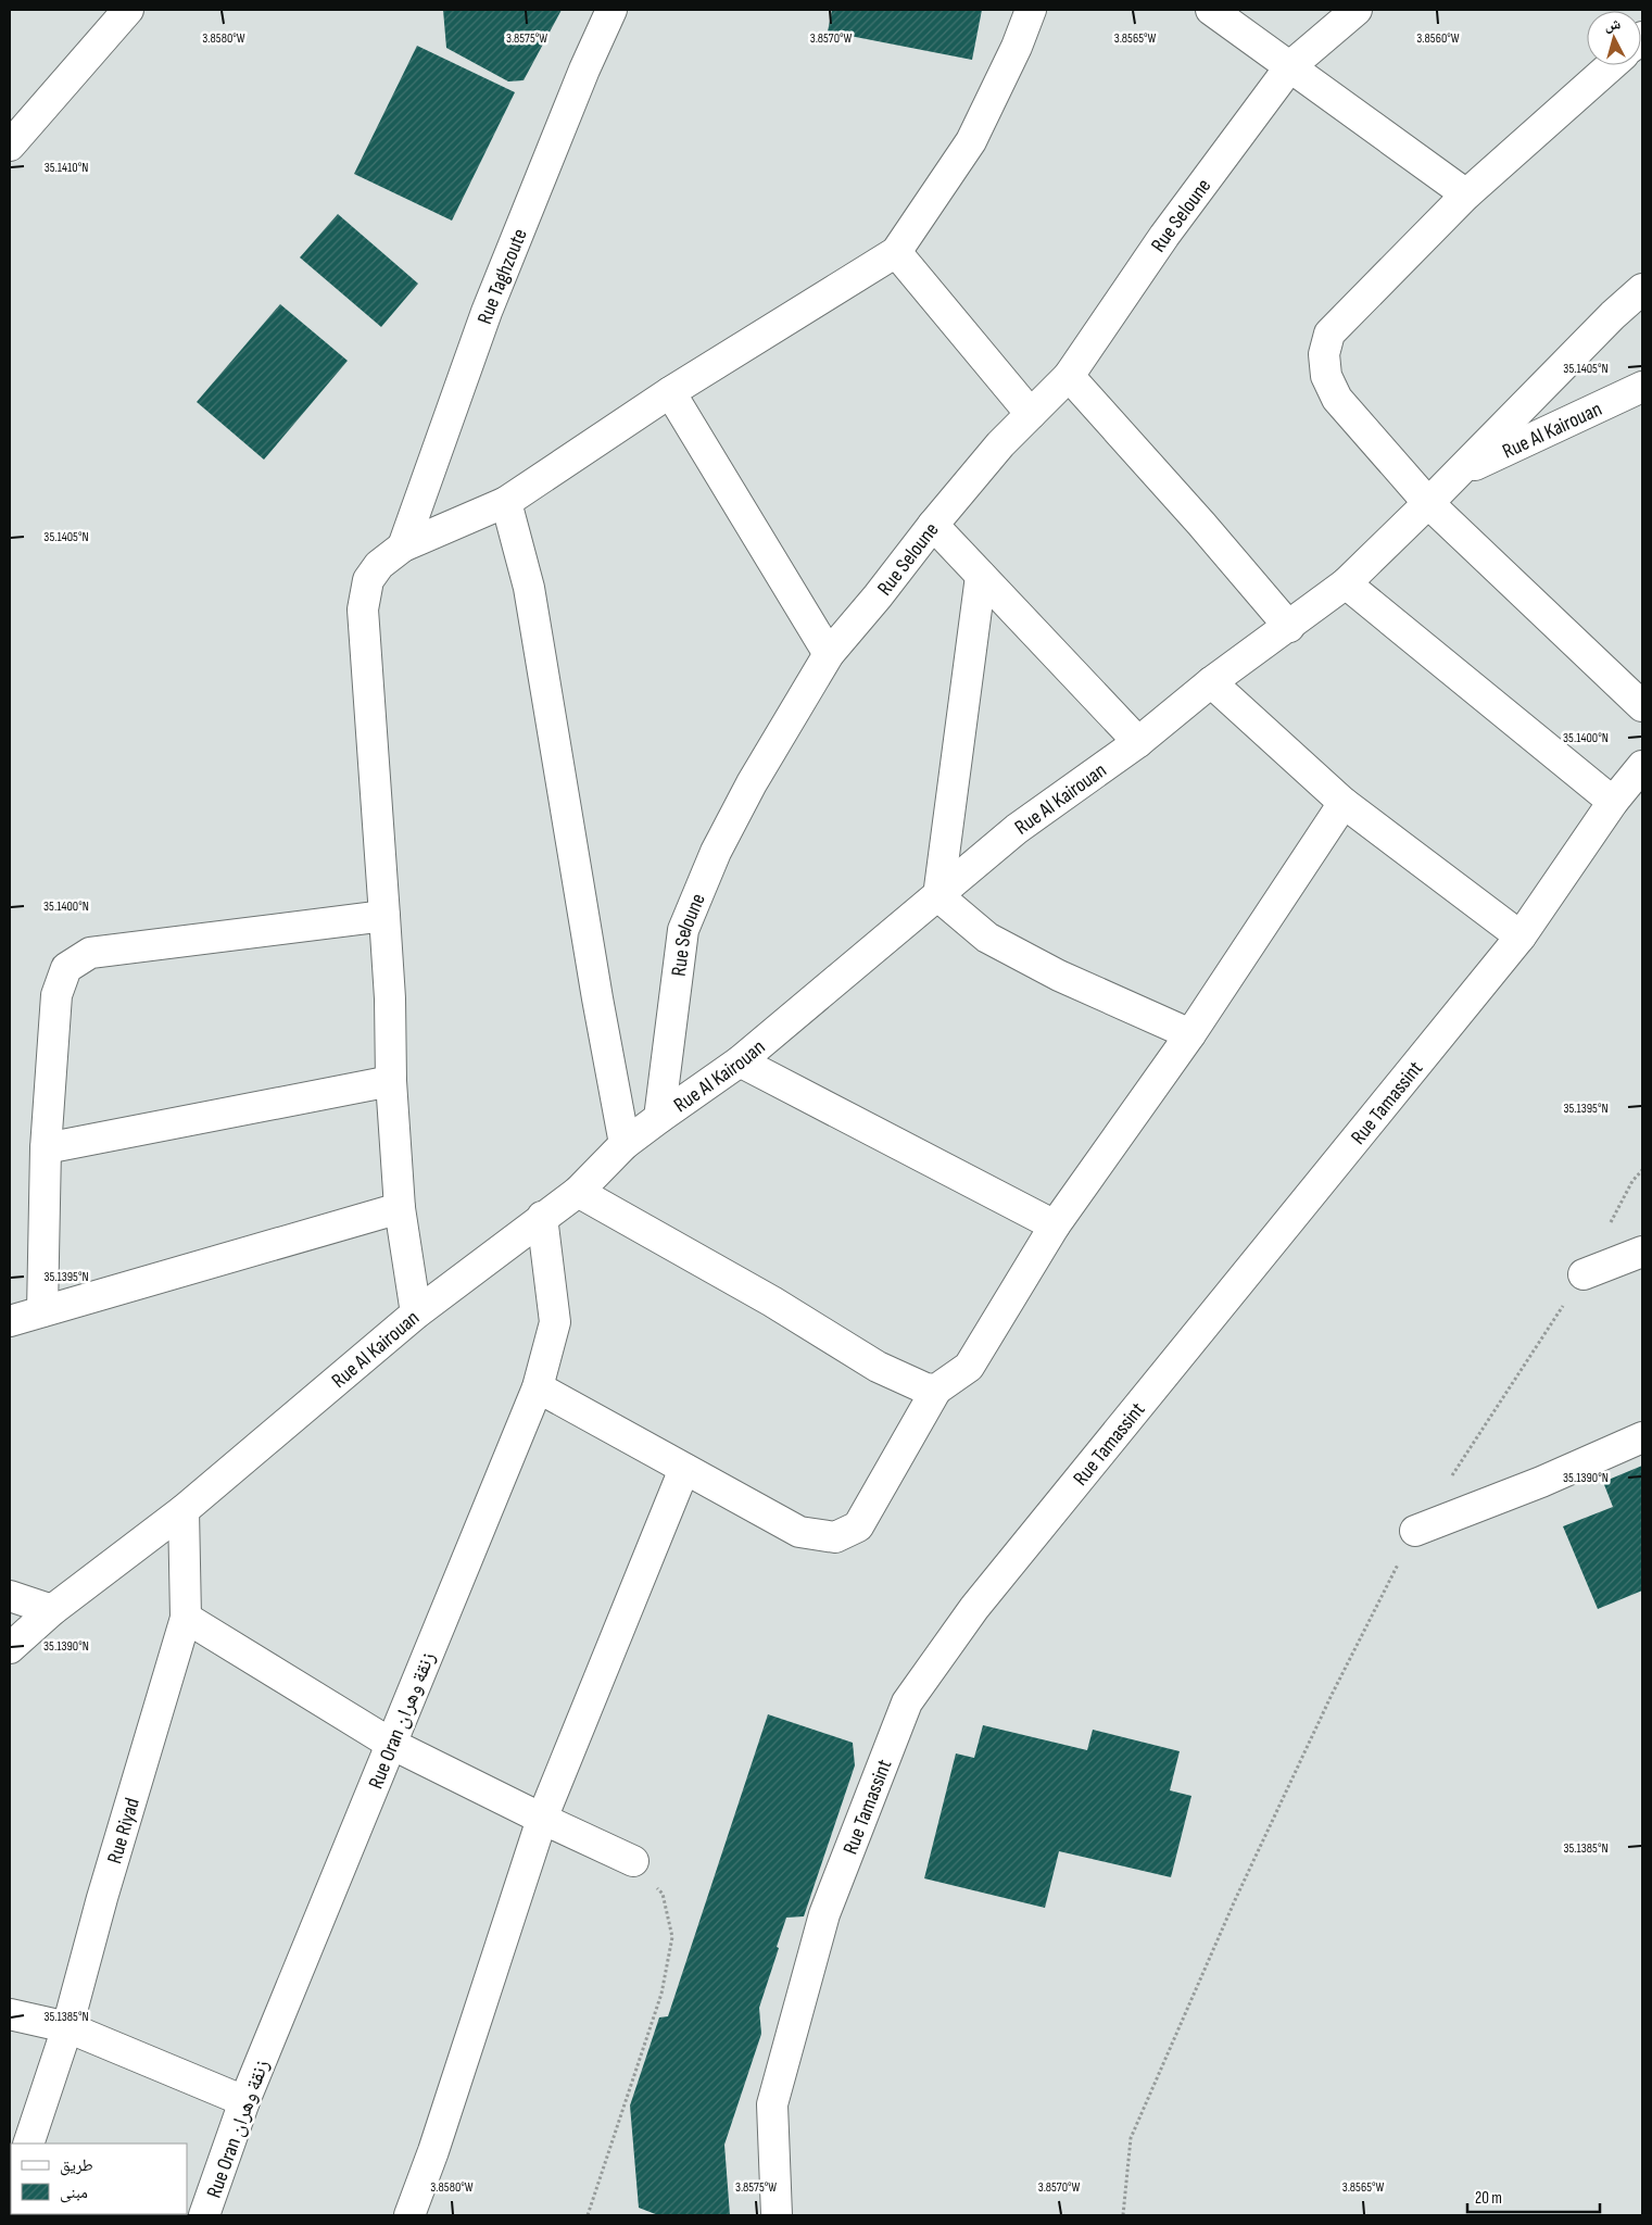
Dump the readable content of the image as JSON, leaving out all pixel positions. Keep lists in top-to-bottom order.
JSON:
{
  "streets": {
    "street": [
      "Rue Seloune",
      "Rue Taghzoute",
      "Rue Al Kairouan",
      "Rue Tamassint",
      "Rue Oran زنقة وهران",
      "Rue Riyad"
    ]
  },
  "crossings": [
    ["Rue Seloune", "Rue Al Kairouan"],
    ["Rue Al Kairouan", "Rue Oran زنقة وهران"],
    ["Rue Al Kairouan", "Rue Riyad"]
  ],
  "legend": ["طريق", "مبنى"],
  "scale_bar": "20 m",
  "north": "top",
  "coordinates": [
    "3.8580°W",
    "3.8575°W",
    "3.8570°W",
    "3.8565°W",
    "3.8560°W",
    "35.1410°N",
    "35.1405°N",
    "35.1400°N",
    "35.1395°N",
    "35.1390°N",
    "35.1385°N"
  ]
}
